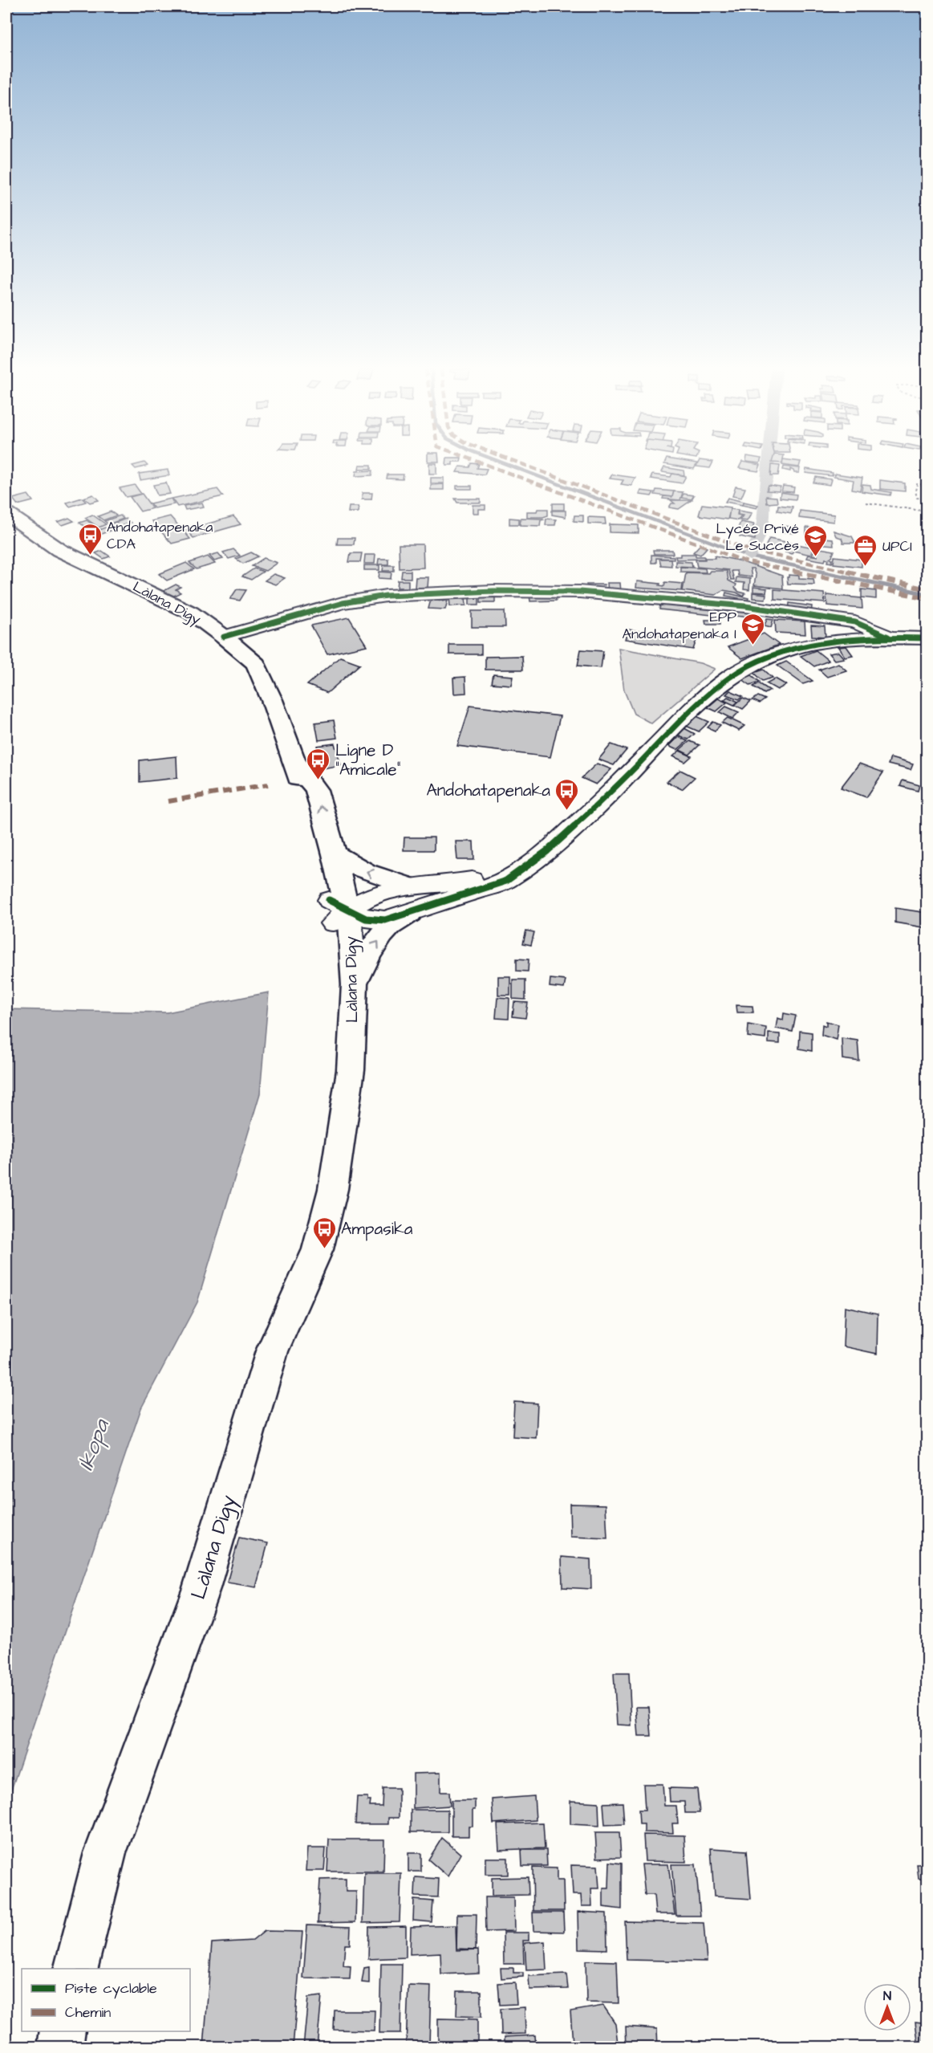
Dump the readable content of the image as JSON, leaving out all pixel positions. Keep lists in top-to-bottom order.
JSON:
{
  "streets": {
    "main road": ["Làlana Digy"]
  },
  "water": ["Ikopa"],
  "places": {
    "bus stop": [
      "Andohatapenaka CDA",
      "Ligne D \"Amicale\"",
      "Andohatapenaka",
      "Ampasika"
    ],
    "school or university": ["Lycée Privé Le Succès", "EPP Andohatapenaka I"],
    "office": ["UPCI"]
  },
  "legend": ["Piste cyclable", "Chemin"],
  "north": "top"
}
